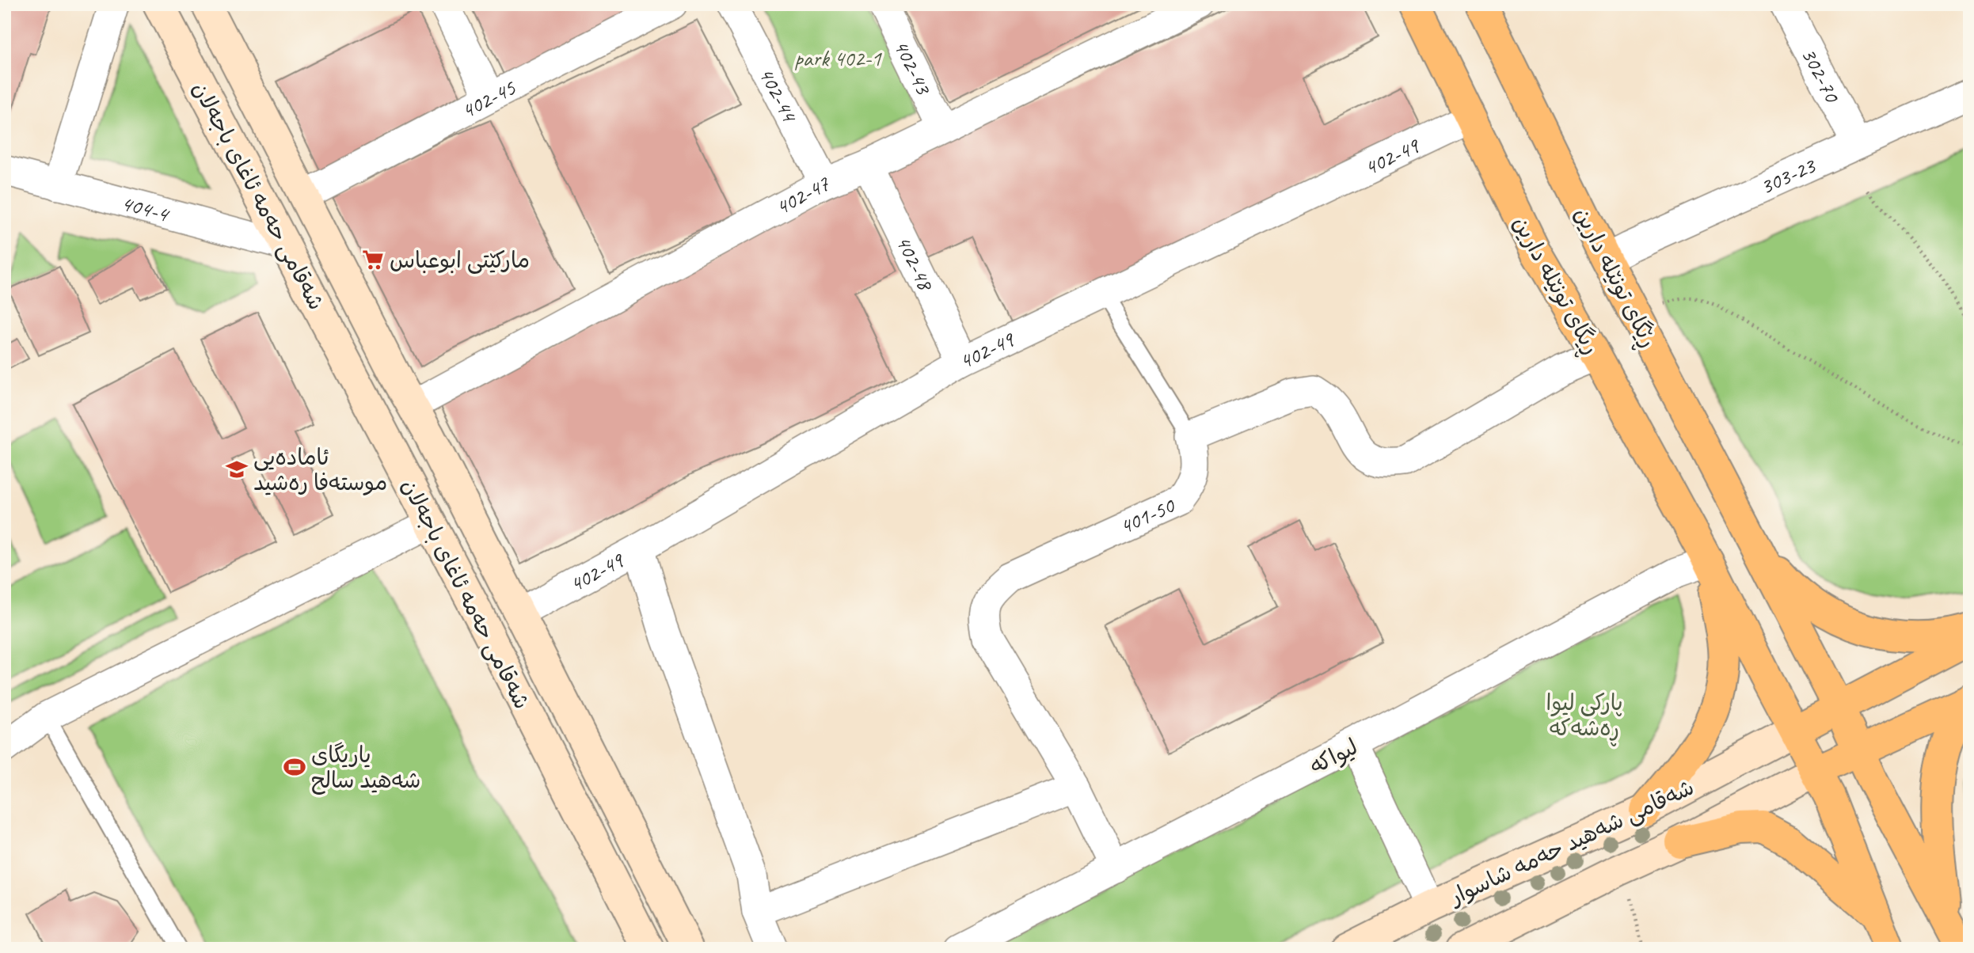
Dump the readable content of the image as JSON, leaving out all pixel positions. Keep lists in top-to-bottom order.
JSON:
{
  "streets": {
    "main road": [
      "شەقامی حەمە ئاغای باجەلان",
      "ڕێگای تونێلە دارین",
      "ڕیگای تونێلە دارین",
      "شەقامی شەهید حەمە شاسوار"
    ],
    "street": [
      "402-43",
      "302-70",
      "402-44",
      "402-45",
      "402-49",
      "303-23",
      "402-47",
      "404-4",
      "402-48",
      "401-50",
      "لیواکە"
    ]
  },
  "crossings": [
    ["402-43", "402-47"],
    ["302-70", "303-23"],
    ["402-44", "402-47"],
    ["402-45", "شەقامی حەمە ئاغای باجەلان"],
    ["402-49", "شەقامی حەمە ئاغای باجەلان"],
    ["402-49", "402-48"],
    ["402-49", "ڕیگای تونێلە دارین"],
    ["303-23", "ڕێگای تونێلە دارین"],
    ["شەقامی حەمە ئاغای باجەلان", "402-47"],
    ["شەقامی حەمە ئاغای باجەلان", "404-4"],
    ["402-47", "402-48"],
    ["ڕیگای تونێلە دارین", "لیواکە"],
    ["ڕیگای تونێلە دارین", "شەقامی شەهید حەمە شاسوار"],
    ["401-50", "لیواکە"]
  ],
  "parks": ["park 402-1", "پارکی لیوا ڕەشەکە"],
  "places": {
    "supermarket": ["مارکێتی ابوعباس"],
    "school or university": ["ئامادەیی موستەفا رەشید"],
    "sports": ["یاریگای شەهید سالح"]
  }
}
